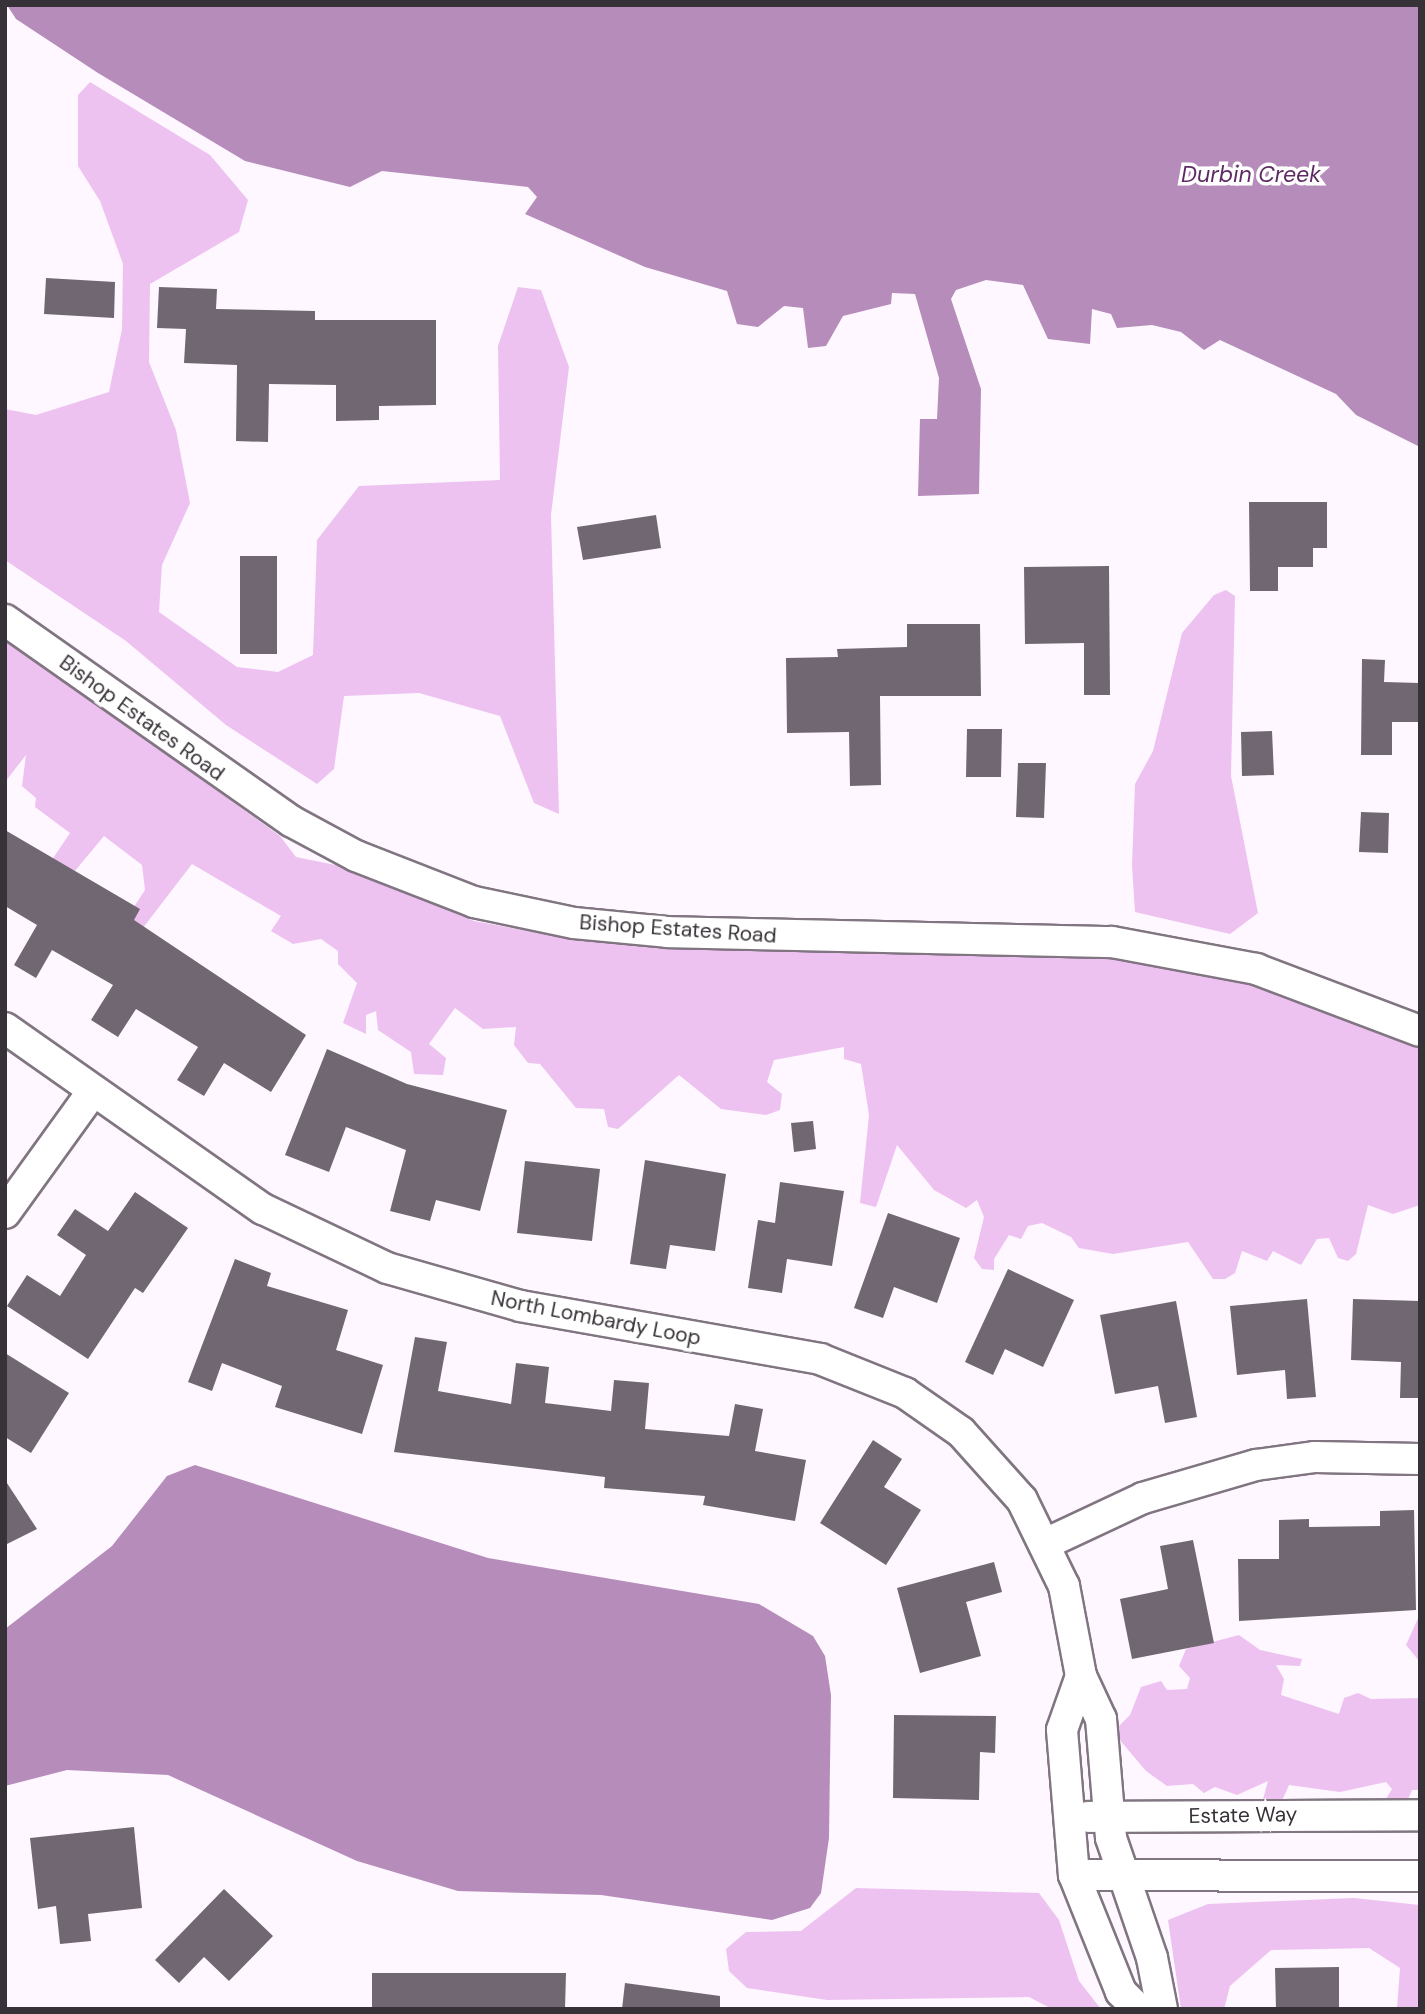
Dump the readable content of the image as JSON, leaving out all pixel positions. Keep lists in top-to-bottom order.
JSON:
{
  "streets": {
    "street": ["Bishop Estates Road", "North Lombardy Loop", "Estate Way"]
  },
  "crossings": [
    ["North Lombardy Loop", "Estate Way"]
  ],
  "water": ["Durbin Creek"]
}
